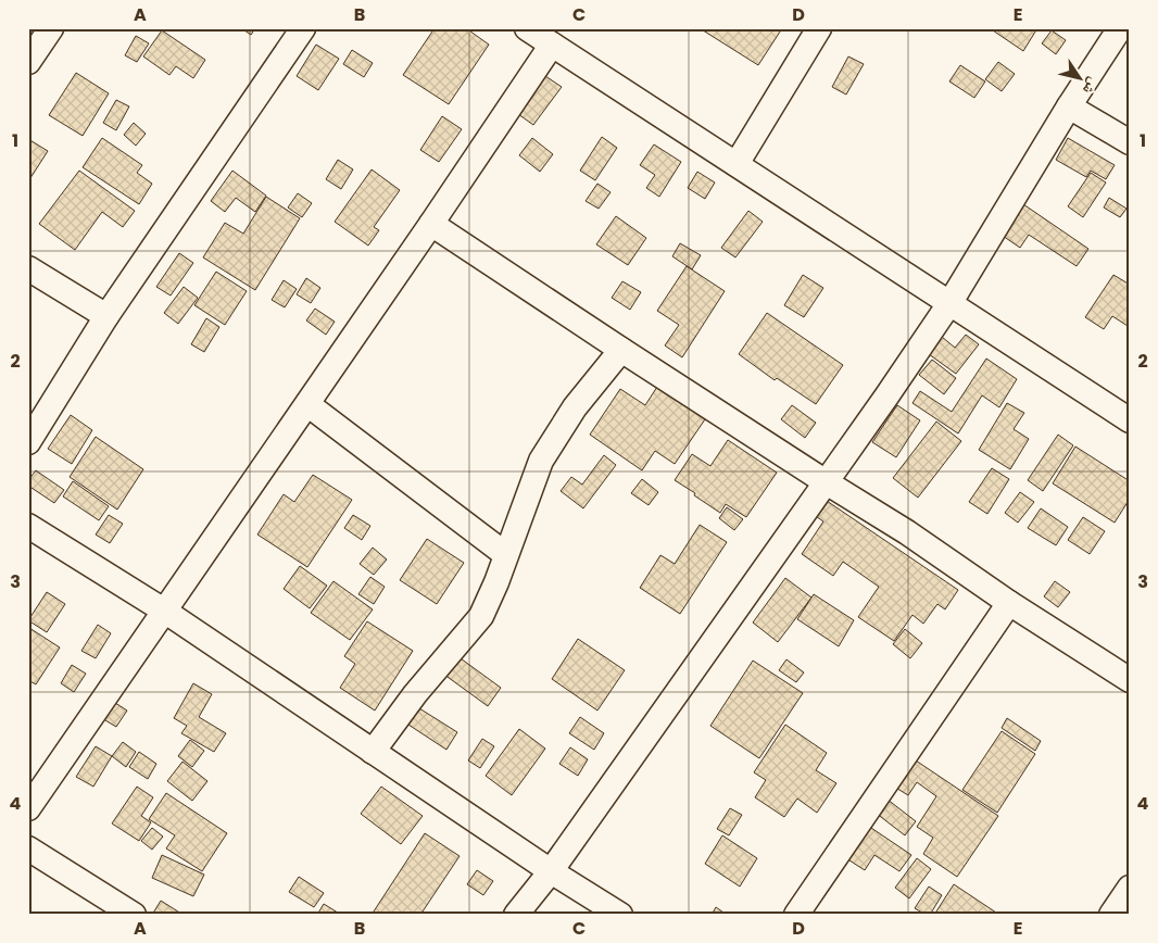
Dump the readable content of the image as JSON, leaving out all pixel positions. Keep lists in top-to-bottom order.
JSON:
{
  "north": "bottom right",
  "grid": {
    "columns": [
      "A",
      "B",
      "C",
      "D",
      "E"
    ],
    "rows": [
      "1",
      "2",
      "3",
      "4"
    ]
  }
}
